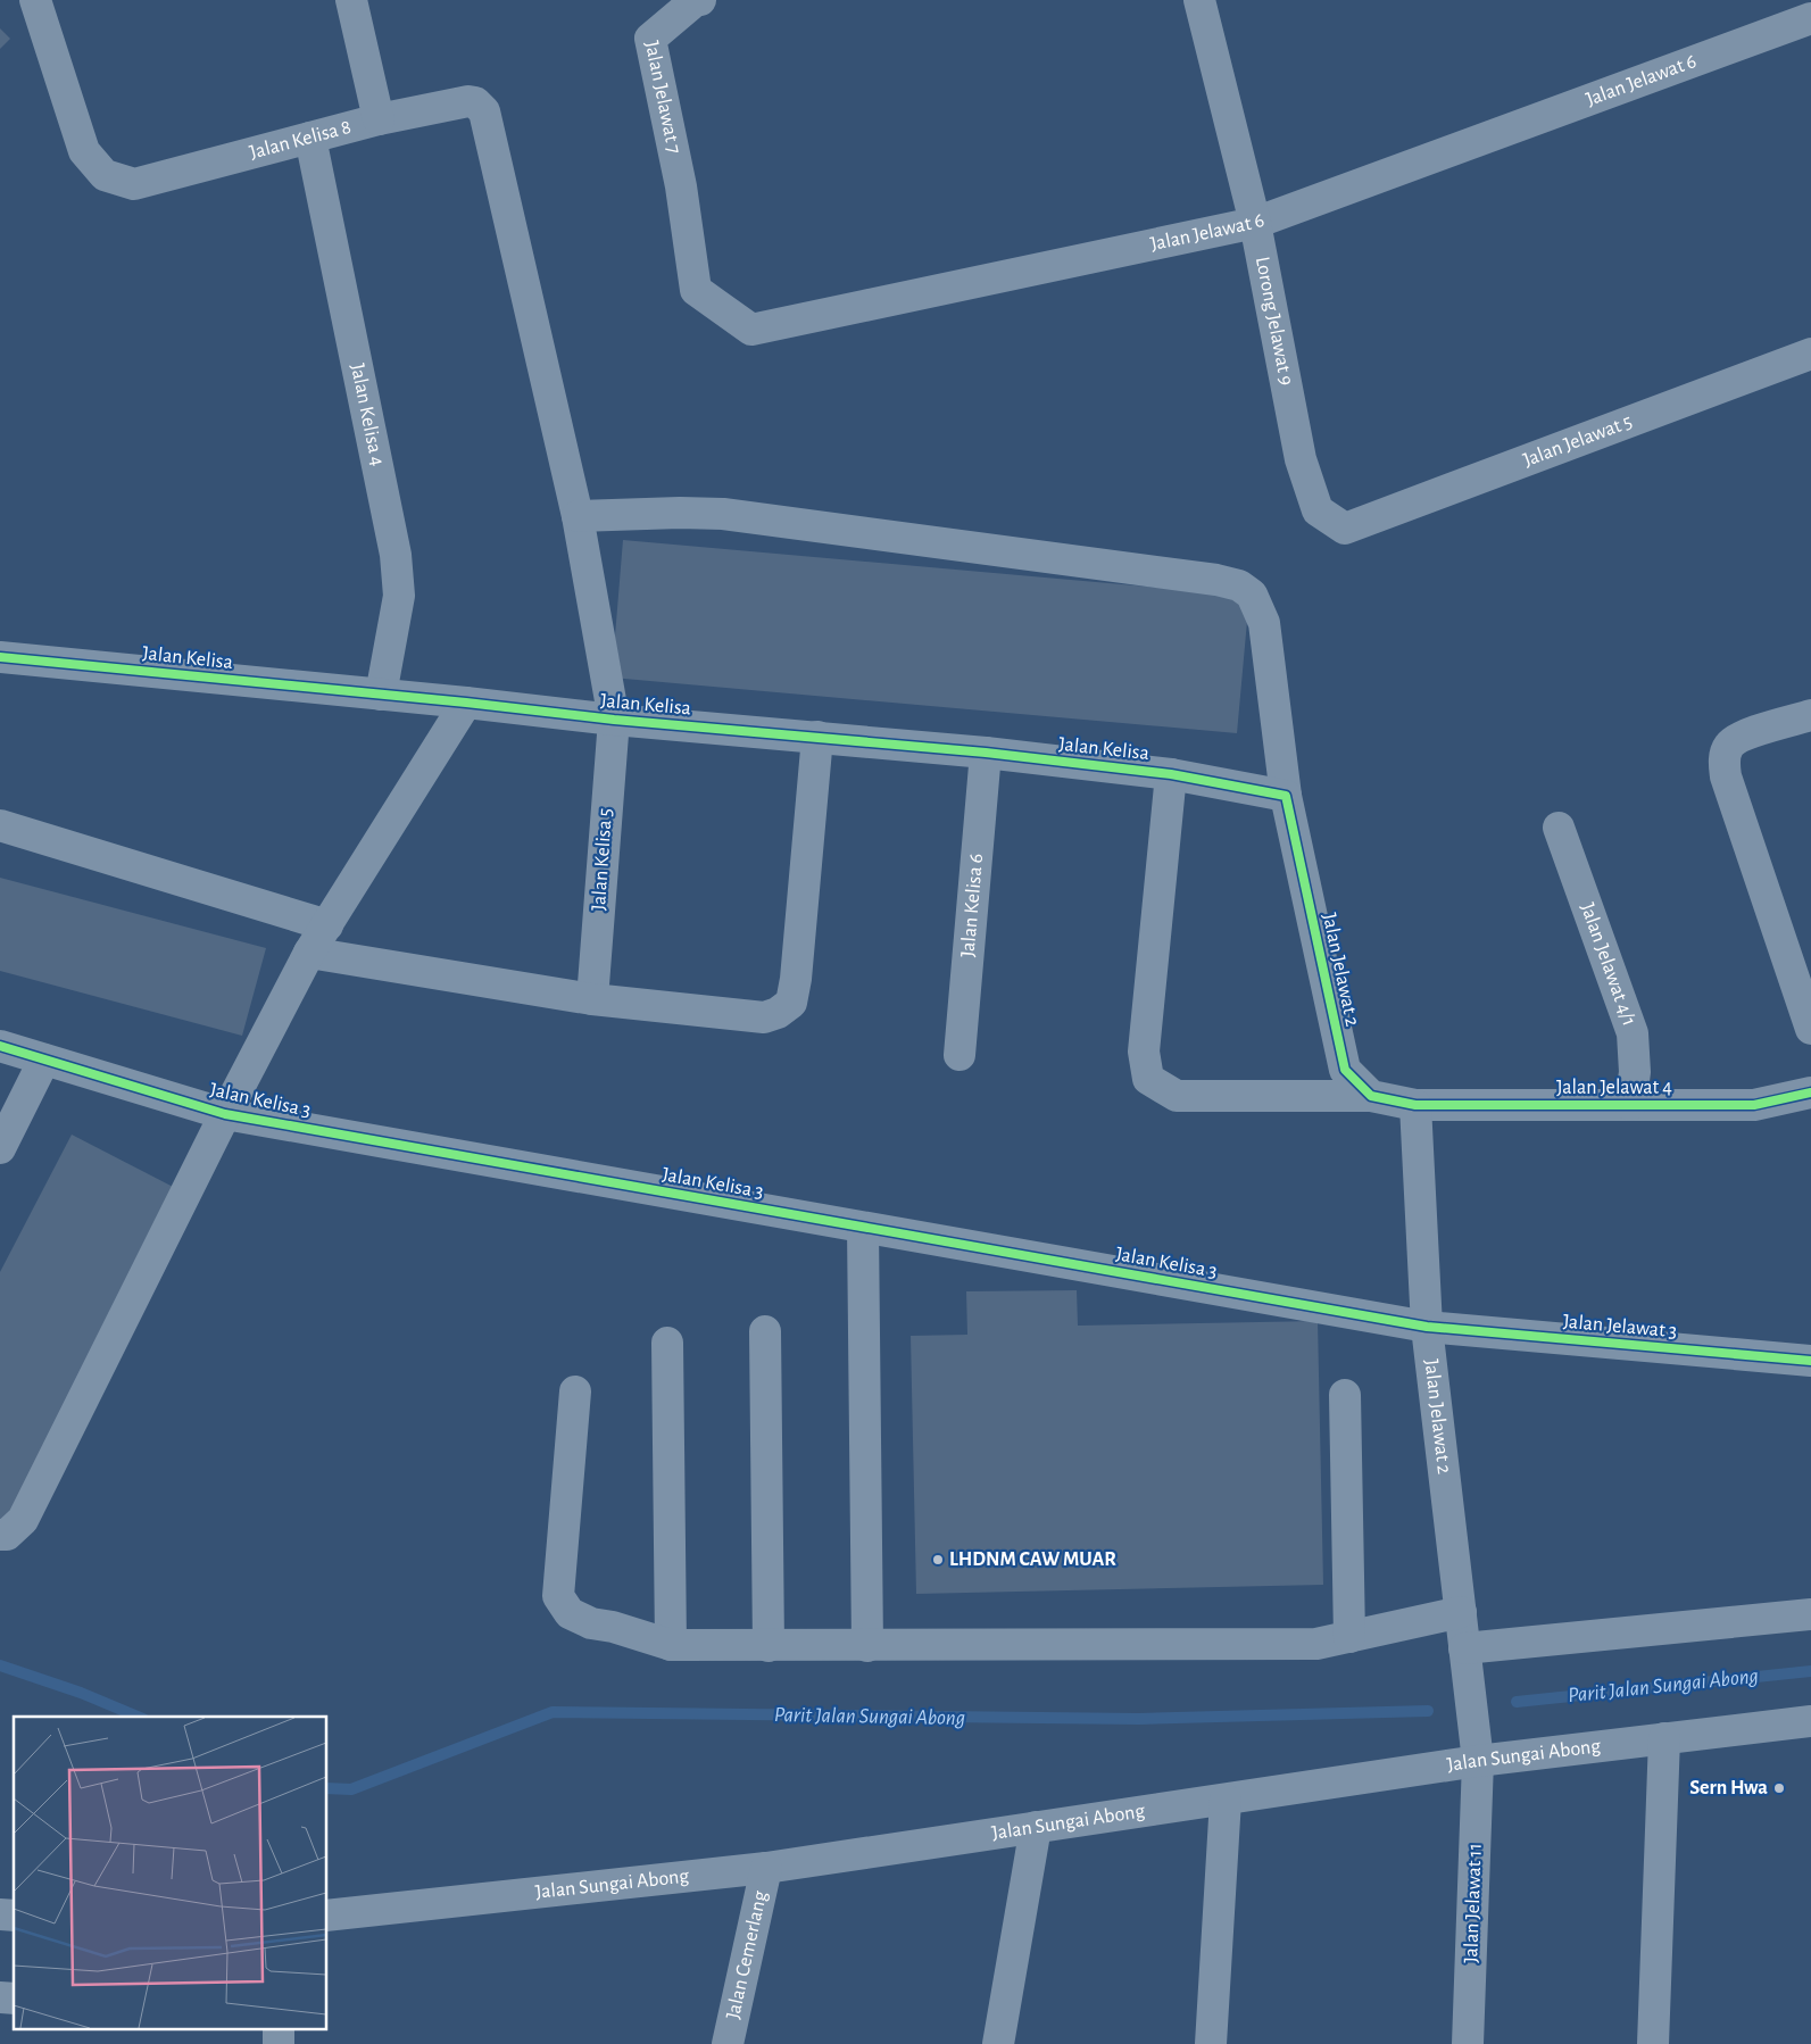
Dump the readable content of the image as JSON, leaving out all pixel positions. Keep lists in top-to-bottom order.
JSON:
{
  "streets": {
    "street": [
      "Jalan Jelawat 6",
      "Jalan Jelawat 7",
      "Jalan Kelisa 8",
      "Lorong Jelawat 9",
      "Jalan Kelisa 4",
      "Jalan Jelawat 5",
      "Jalan Kelisa",
      "Jalan Kelisa 5",
      "Jalan Kelisa 6",
      "Jalan Jelawat 4/1",
      "Jalan Jelawat 2",
      "Jalan Jelawat 4",
      "Jalan Kelisa 3",
      "Jalan Jelawat 3",
      "Jalan Sungai Abong",
      "Jalan Jelawat 11",
      "Jalan Cemerlang"
    ]
  },
  "crossings": [
    ["Jalan Jelawat 6", "Jalan Jelawat 7"],
    ["Jalan Jelawat 6", "Lorong Jelawat 9"],
    ["Jalan Kelisa 8", "Jalan Kelisa 4"],
    ["Jalan Kelisa 8", "Jalan Kelisa 5"],
    ["Lorong Jelawat 9", "Jalan Jelawat 5"],
    ["Jalan Kelisa 4", "Jalan Kelisa"],
    ["Jalan Kelisa", "Jalan Kelisa 5"],
    ["Jalan Kelisa", "Jalan Kelisa 6"],
    ["Jalan Kelisa", "Jalan Jelawat 2"],
    ["Jalan Kelisa 5", "Jalan Jelawat 2"],
    ["Jalan Jelawat 4/1", "Jalan Jelawat 4"],
    ["Jalan Jelawat 2", "Jalan Jelawat 4"],
    ["Jalan Jelawat 2", "Jalan Kelisa 3"],
    ["Jalan Jelawat 2", "Jalan Jelawat 3"],
    ["Jalan Kelisa 3", "Jalan Jelawat 3"],
    ["Jalan Sungai Abong", "Jalan Jelawat 11"],
    ["Jalan Sungai Abong", "Jalan Cemerlang"]
  ],
  "water": ["Parit Jalan Sungai Abong"],
  "places": ["LHDNM CAW MUAR", "Sern Hwa"]
}
